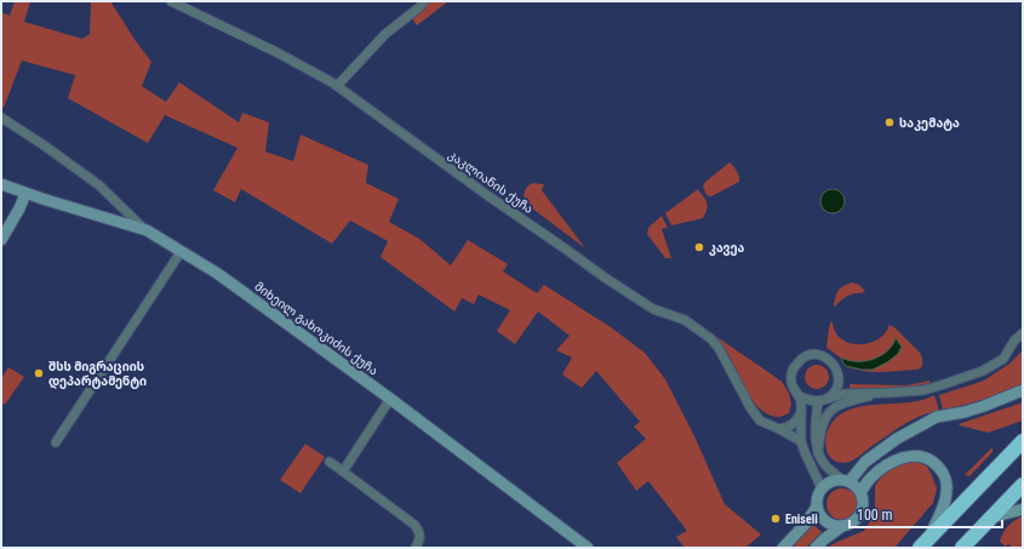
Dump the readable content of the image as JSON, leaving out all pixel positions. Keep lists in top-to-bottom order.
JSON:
{
  "streets": {
    "main road": ["მიხეილ გახოკიძის ქუჩა"],
    "street": ["კაკლიანის ქუჩა"]
  },
  "places": [
    "საკემატა",
    "კავეა",
    "შსს მიგრაციის დეპარტამენტი",
    "Eniseli"
  ],
  "scale_bar": "100 m"
}
